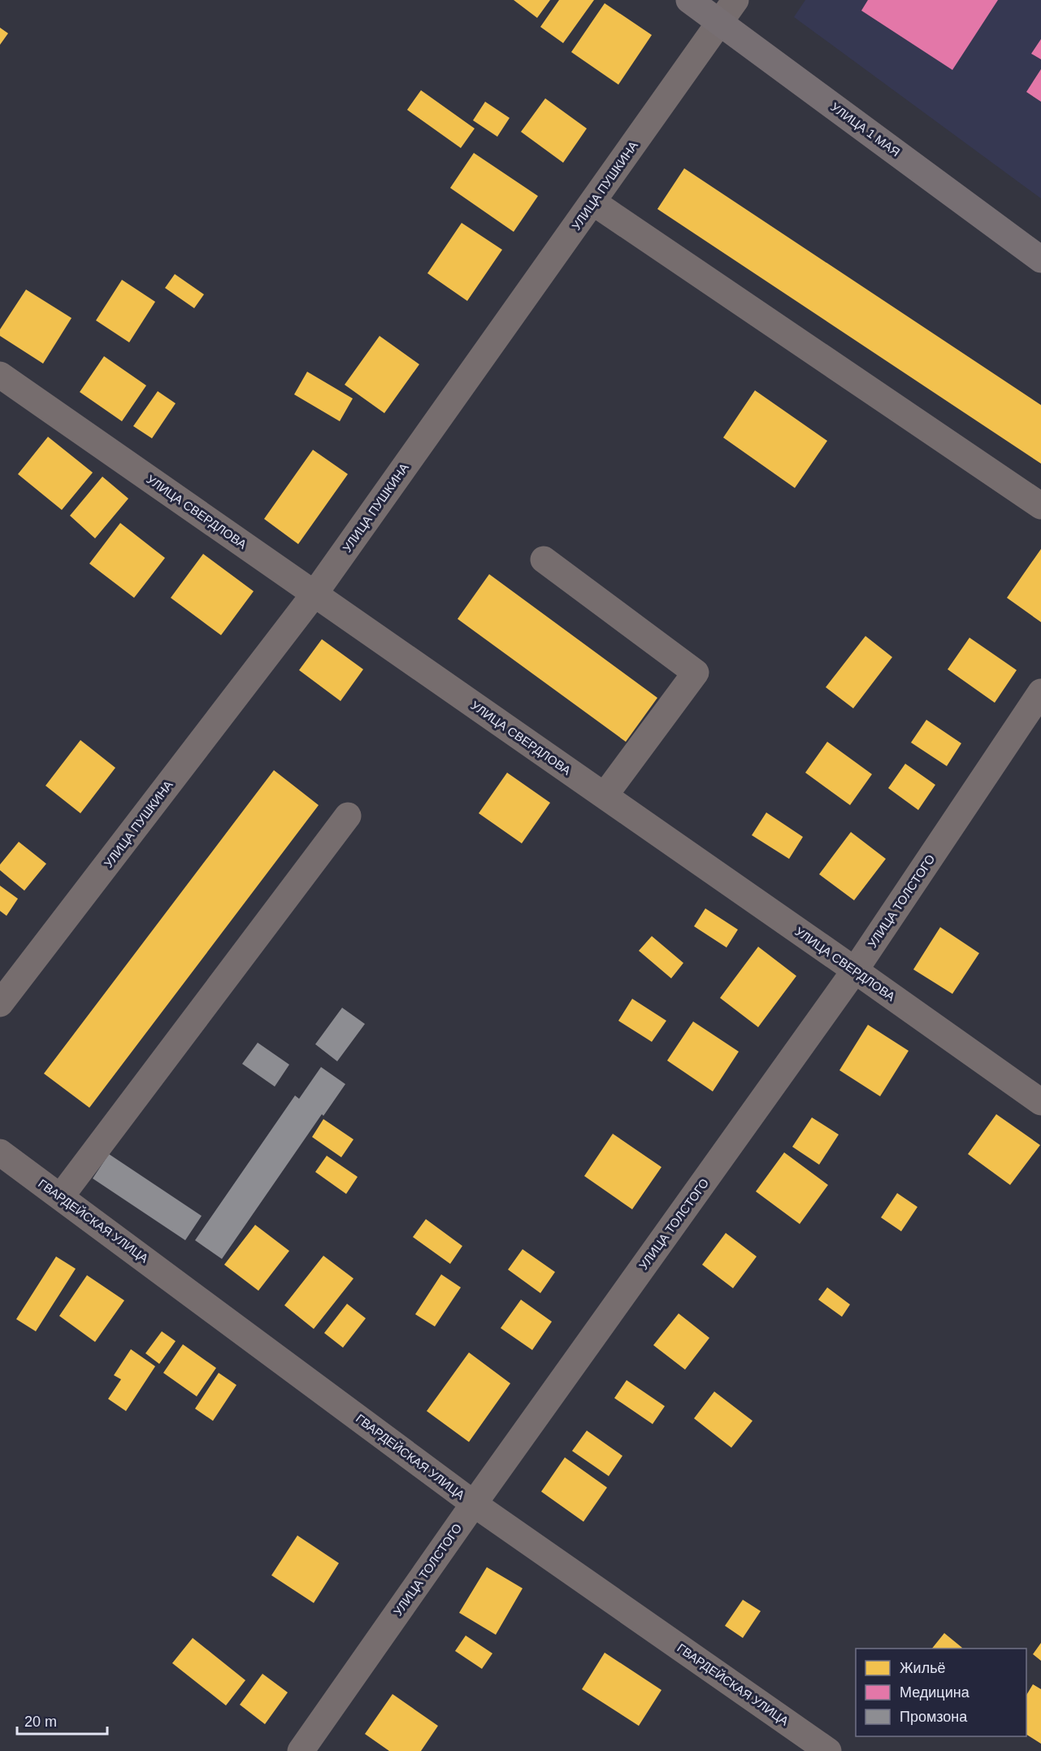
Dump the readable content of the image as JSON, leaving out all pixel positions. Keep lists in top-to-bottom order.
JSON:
{
  "streets": {
    "main road": ["УЛИЦА 1 МАЯ"],
    "street": [
      "УЛИЦА ПУШКИНА",
      "УЛИЦА СВЕРДЛОВА",
      "УЛИЦА ТОЛСТОГО",
      "ГВАРДЕЙСКАЯ УЛИЦА"
    ]
  },
  "crossings": [
    ["УЛИЦА 1 МАЯ", "УЛИЦА ПУШКИНА"],
    ["УЛИЦА ПУШКИНА", "УЛИЦА СВЕРДЛОВА"],
    ["УЛИЦА СВЕРДЛОВА", "УЛИЦА ТОЛСТОГО"],
    ["УЛИЦА ТОЛСТОГО", "ГВАРДЕЙСКАЯ УЛИЦА"]
  ],
  "legend": ["Жильё", "Медицина", "Промзона"],
  "scale_bar": "20 m"
}
